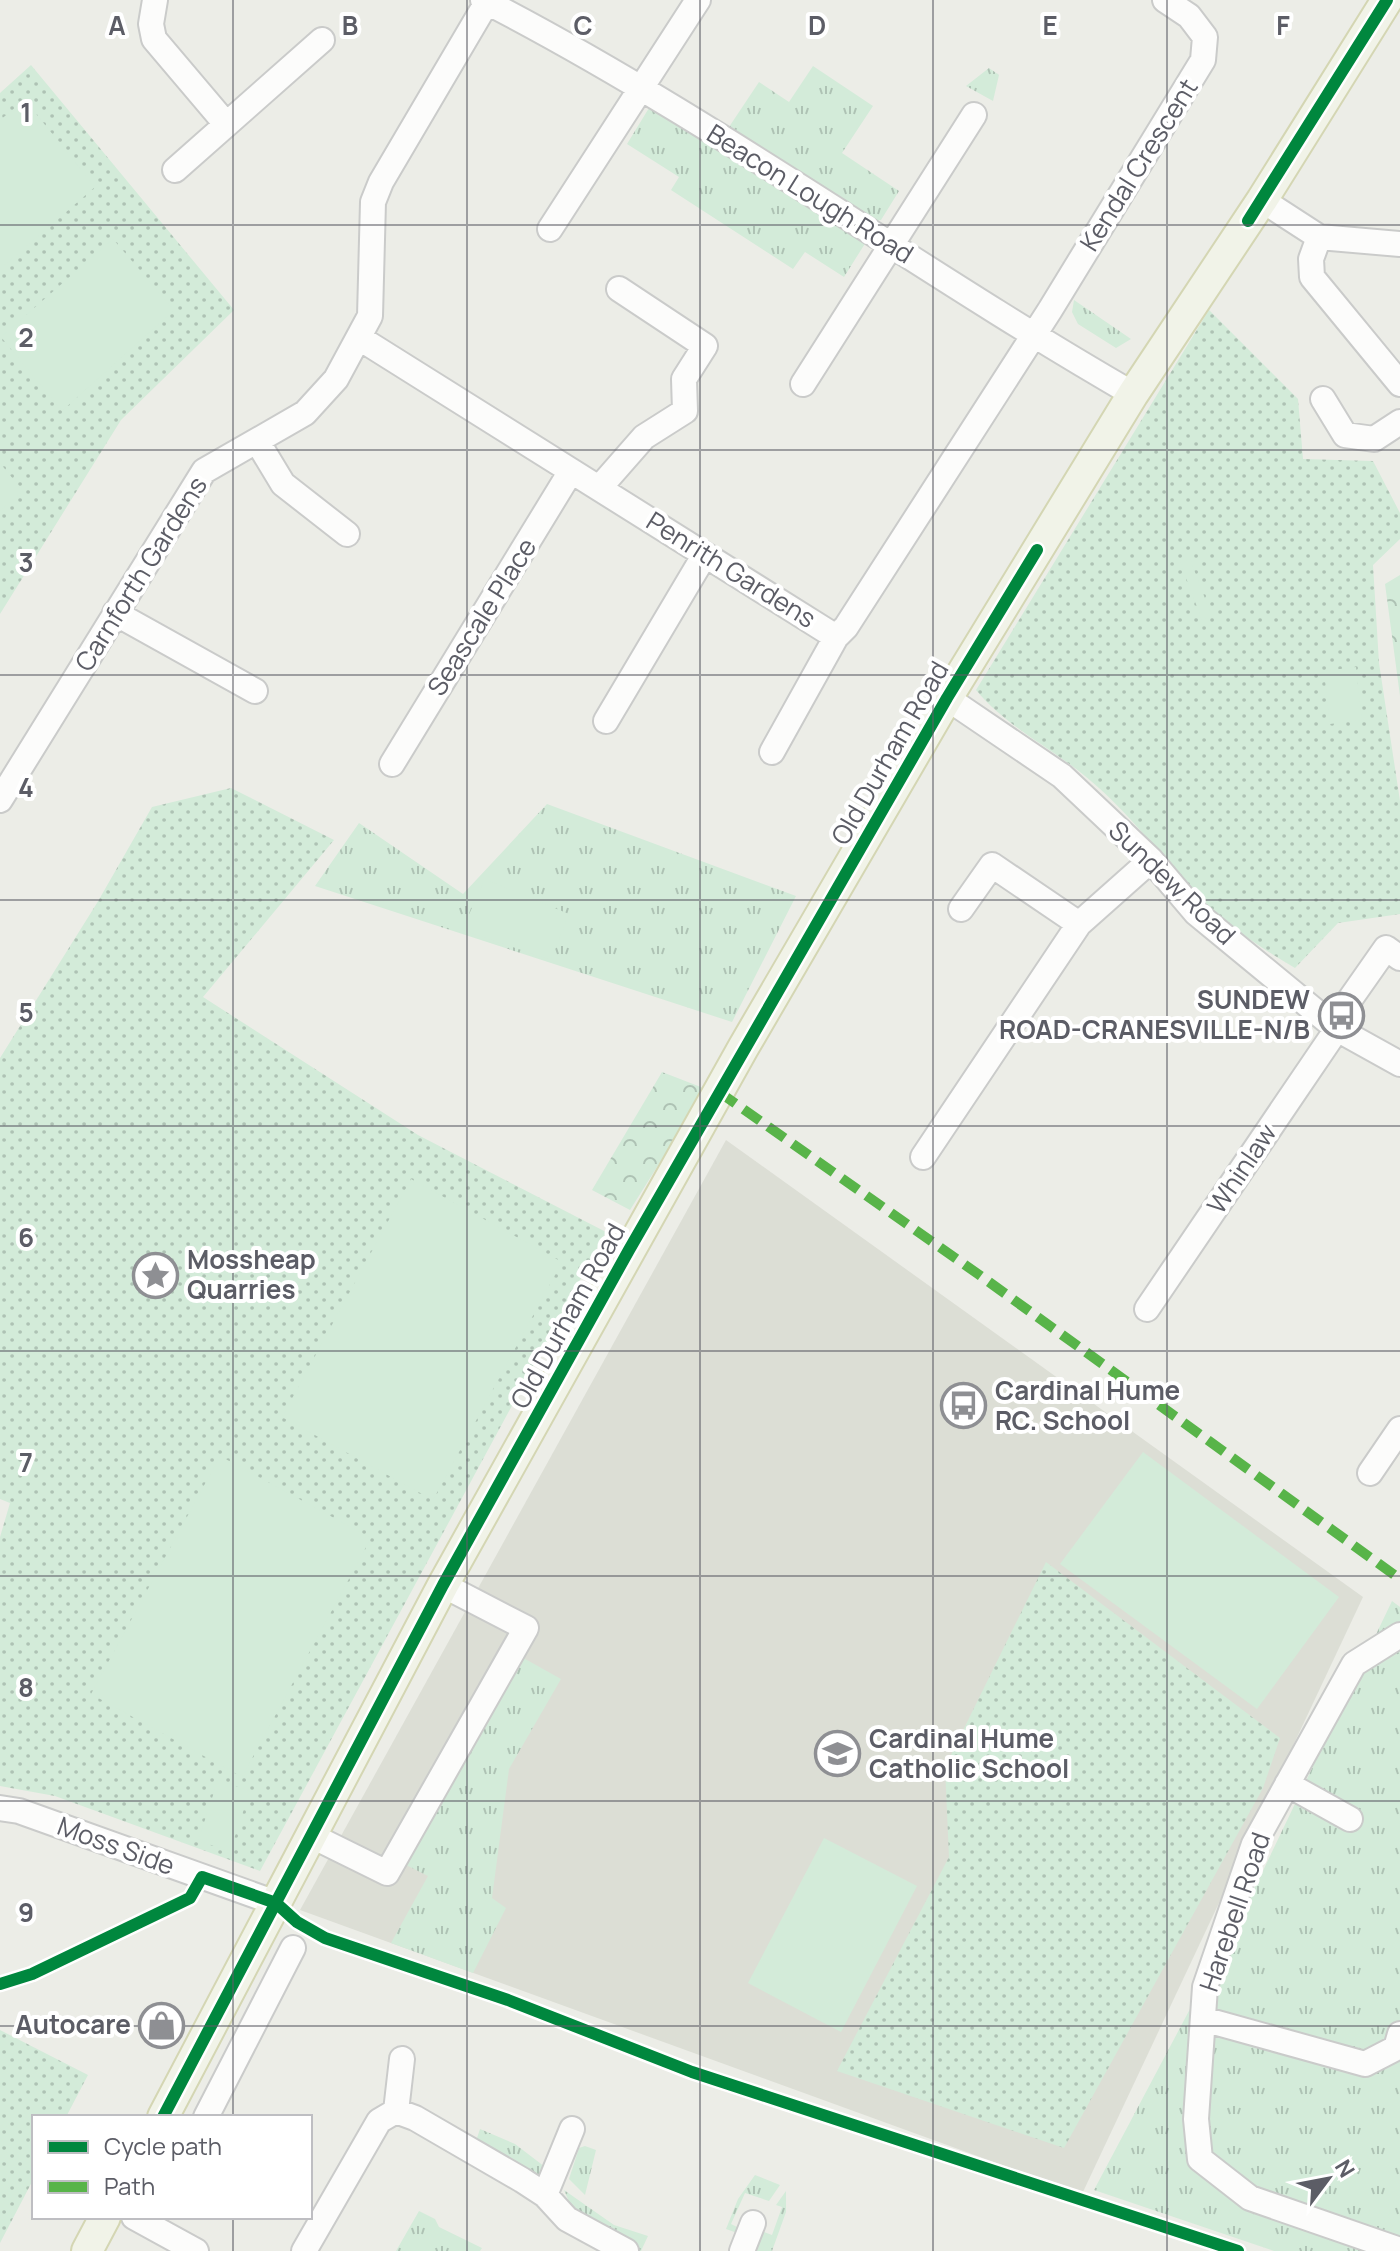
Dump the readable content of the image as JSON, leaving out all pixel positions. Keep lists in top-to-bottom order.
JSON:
{
  "streets": {
    "main road": ["Old Durham Road"],
    "street": [
      "Kendal Crescent",
      "Beacon Lough Road",
      "Penrith Gardens",
      "Carnforth Gardens",
      "Seascale Place",
      "Sundew Road",
      "Whinlaw",
      "Moss Side",
      "Harebell Road"
    ]
  },
  "crossings": [
    ["Kendal Crescent", "Beacon Lough Road"],
    ["Kendal Crescent", "Penrith Gardens"],
    ["Beacon Lough Road", "Penrith Gardens"],
    ["Beacon Lough Road", "Carnforth Gardens"],
    ["Beacon Lough Road", "Old Durham Road"],
    ["Penrith Gardens", "Carnforth Gardens"],
    ["Penrith Gardens", "Seascale Place"],
    ["Old Durham Road", "Sundew Road"],
    ["Old Durham Road", "Moss Side"],
    ["Sundew Road", "Whinlaw"]
  ],
  "places": {
    "bus stop": ["SUNDEW ROAD-CRANESVILLE-N/B", "Cardinal Hume RC. School"],
    "place": ["Mossheap Quarries"],
    "school or university": ["Cardinal Hume Catholic School"],
    "shop": ["Autocare"]
  },
  "legend": ["Cycle path", "Path"],
  "north": "top right",
  "grid": {
    "columns": [
      "A",
      "B",
      "C",
      "D",
      "E",
      "F"
    ],
    "rows": [
      "1",
      "2",
      "3",
      "4",
      "5",
      "6",
      "7",
      "8",
      "9"
    ]
  }
}
